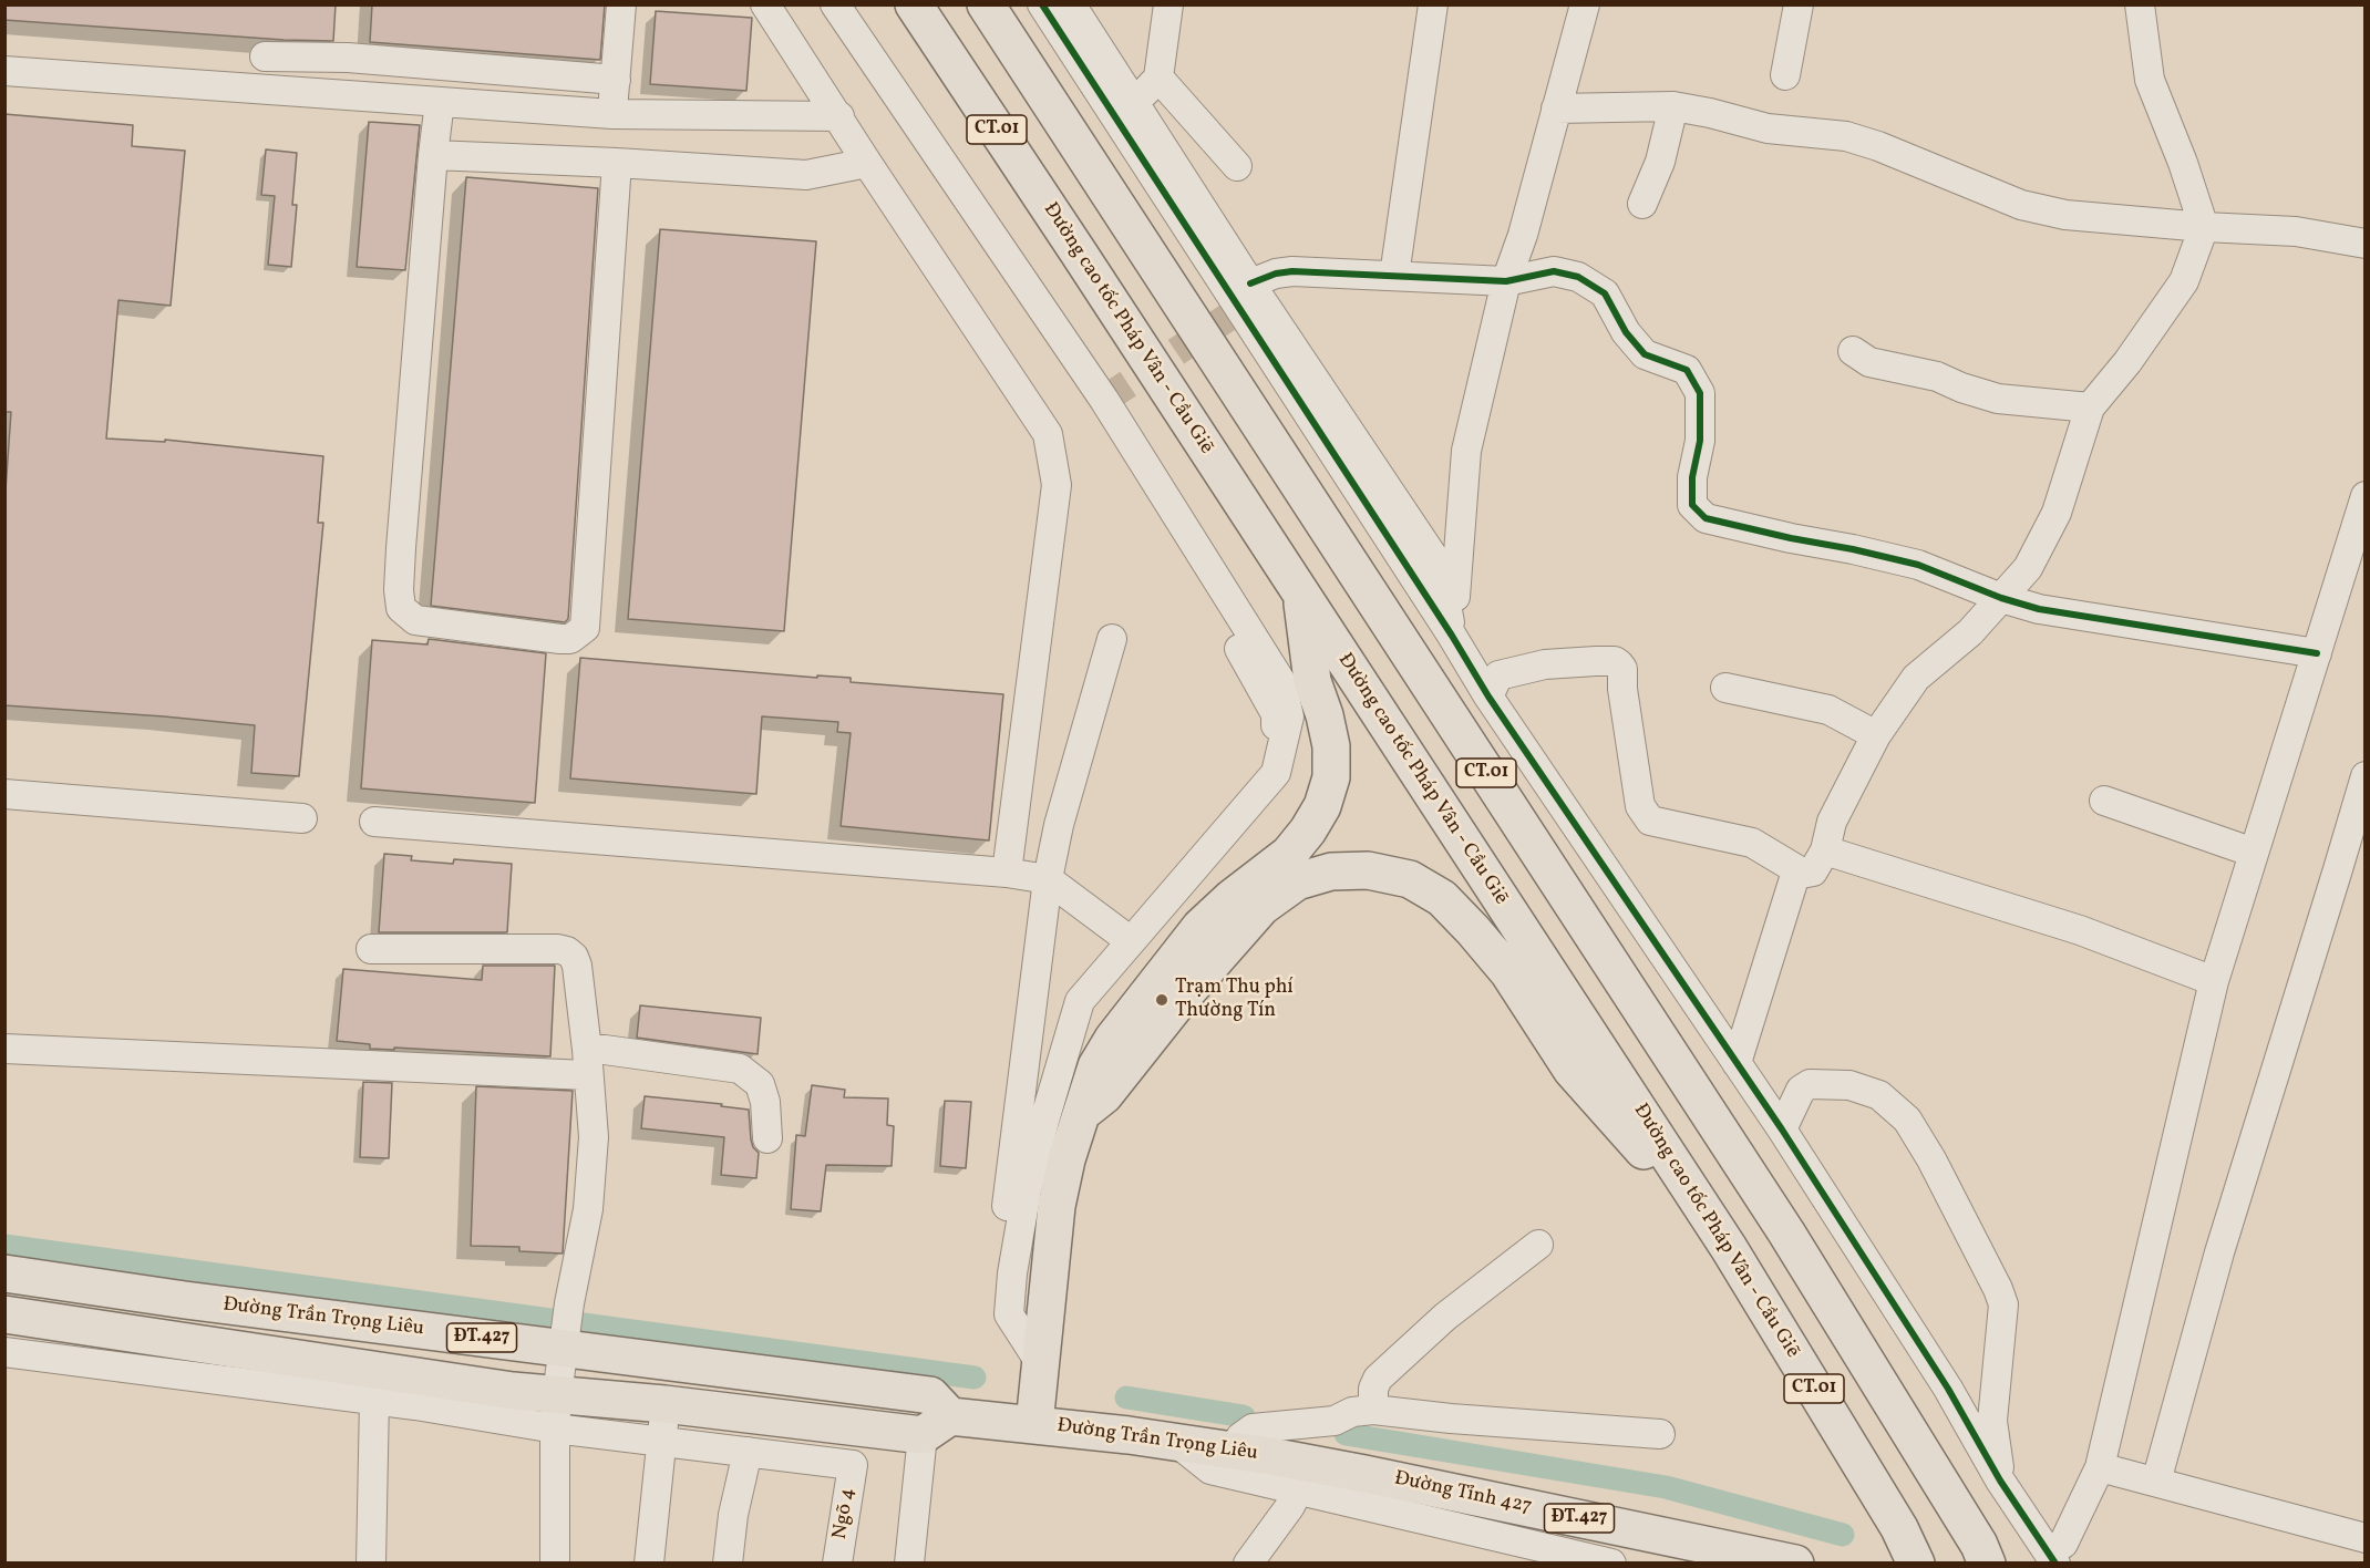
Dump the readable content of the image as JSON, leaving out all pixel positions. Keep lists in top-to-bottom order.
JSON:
{
  "streets": {
    "main road": [
      "CT.01",
      "Đường cao tốc Pháp Vân - Cầu Giẽ",
      "Đường Trần Trọng Liêu",
      "ĐT.427",
      "Đường Tỉnh 427"
    ],
    "street": ["Ngõ 4"]
  },
  "crossings": [
    ["Đường Trần Trọng Liêu", "Đường Tỉnh 427"]
  ],
  "places": ["Trạm Thu phí Thường Tín"]
}
